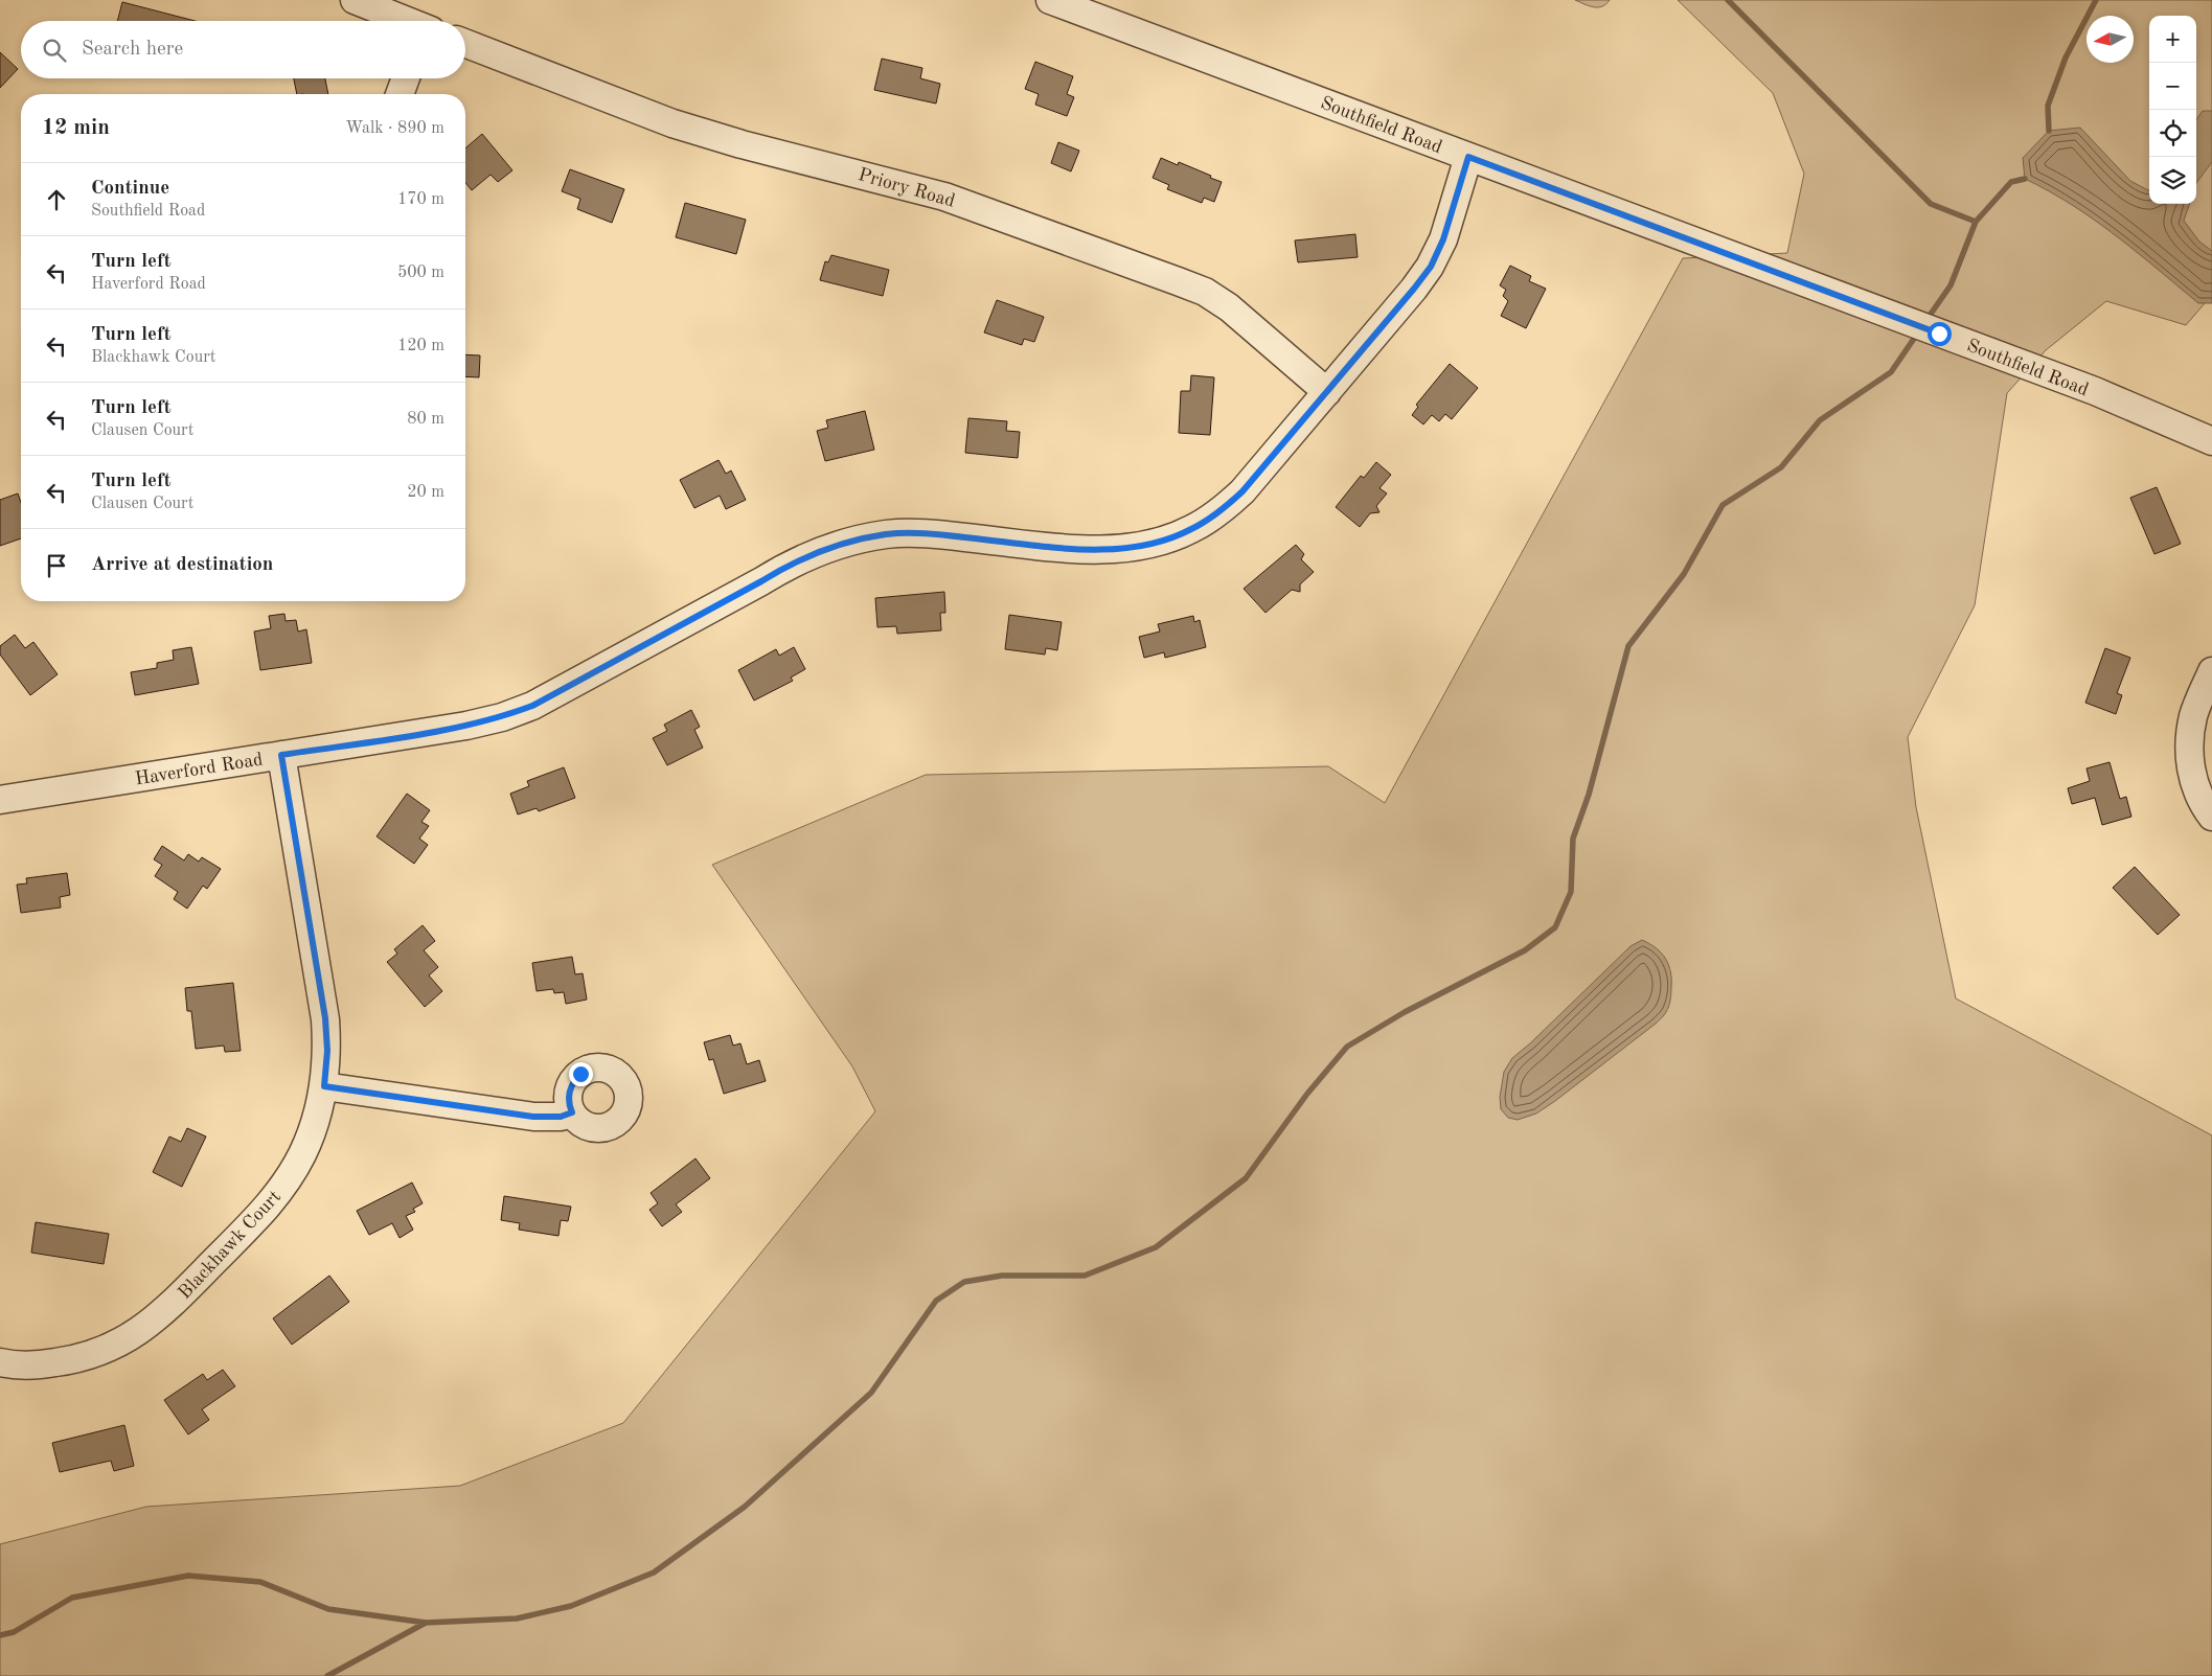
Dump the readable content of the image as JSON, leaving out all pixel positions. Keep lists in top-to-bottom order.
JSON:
{
  "streets": {
    "street": [
      "Southfield Road",
      "Priory Road",
      "Haverford Road",
      "Blackhawk Court"
    ]
  },
  "crossings": [
    ["Southfield Road", "Haverford Road"],
    ["Priory Road", "Haverford Road"],
    ["Haverford Road", "Blackhawk Court"]
  ],
  "north": "left",
  "page": {
    "map_buttons": ["+", "−"],
    "search": "Search here",
    "heading": ["12 min", "Walk · 890 m"],
    "list": [
      ["Continue", "Southfield Road", "170 m"],
      ["Turn left", "Haverford Road", "500 m"],
      ["Turn left", "Blackhawk Court", "120 m"],
      ["Turn left", "Clausen Court", "80 m"],
      ["Turn left", "Clausen Court", "20 m"],
      "Arrive at destination"
    ]
  }
}
